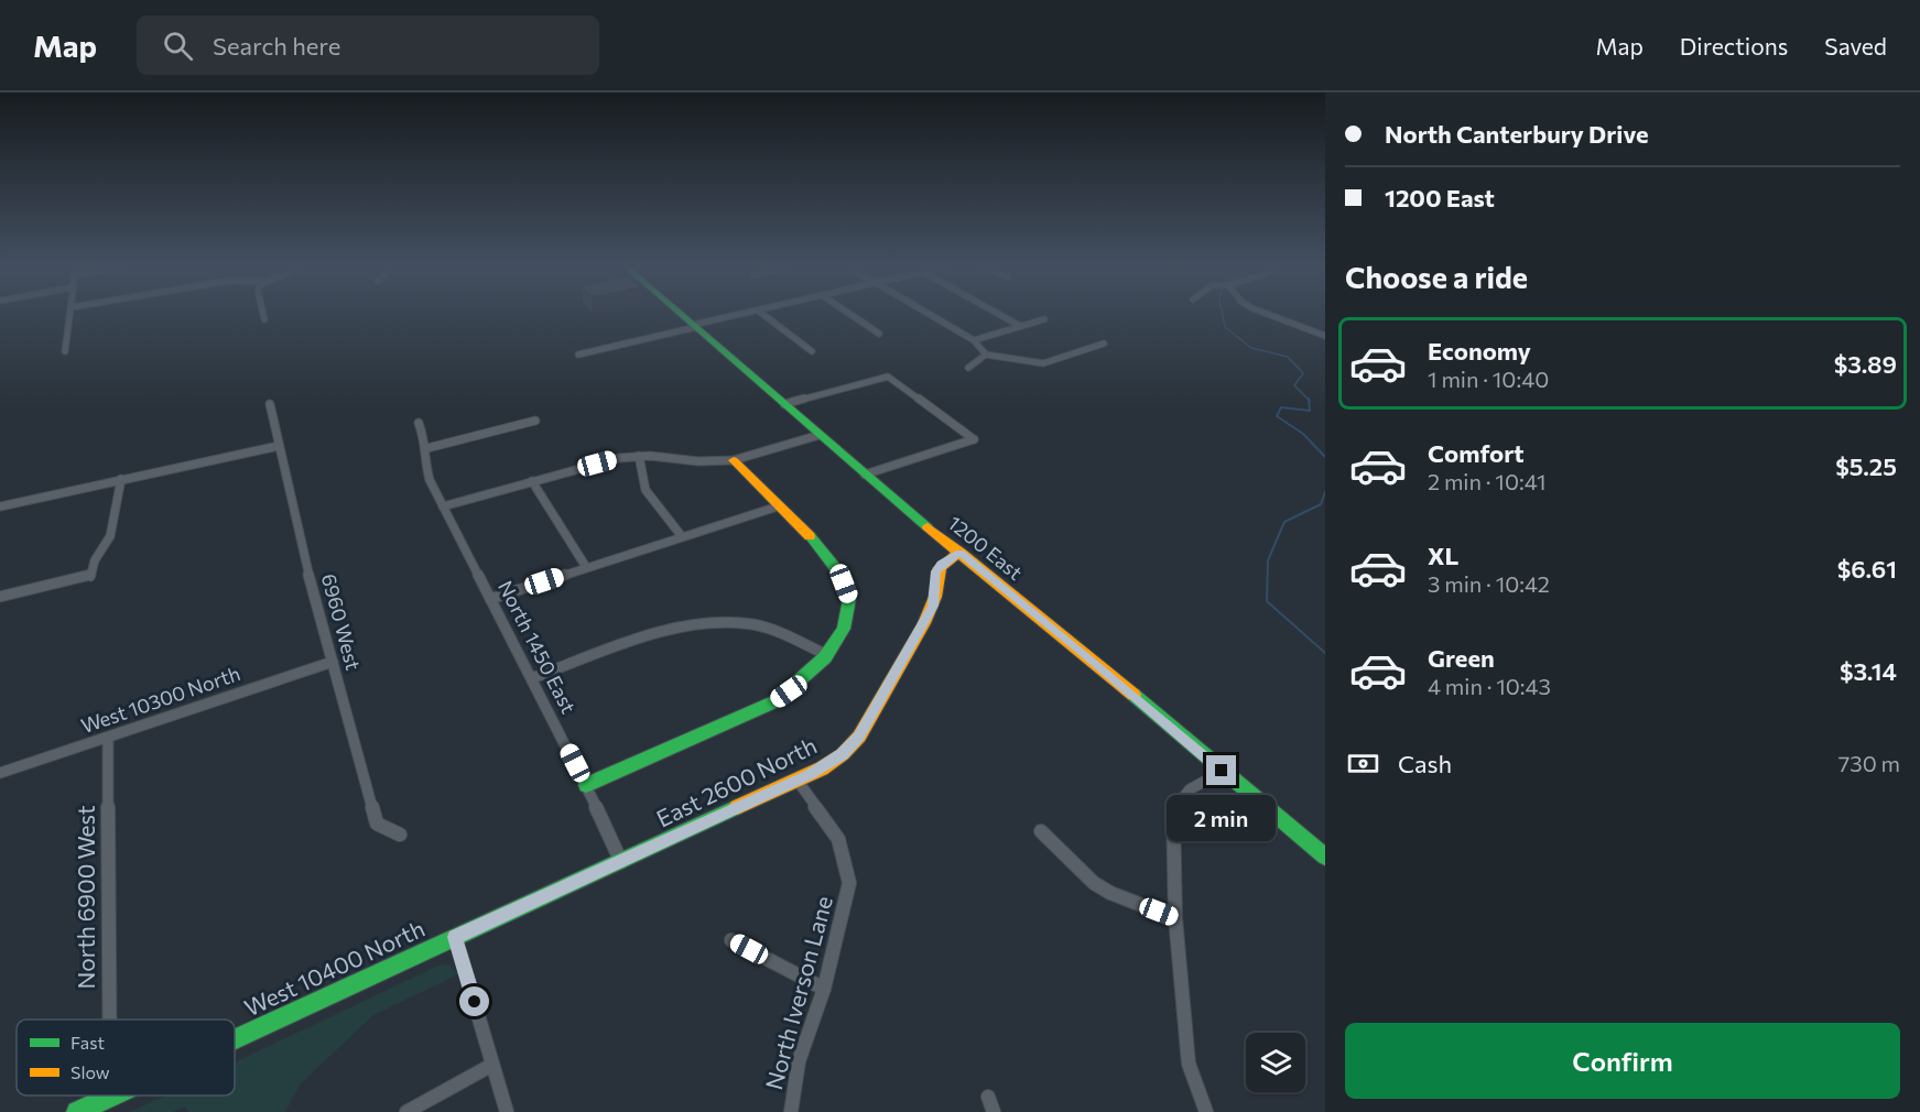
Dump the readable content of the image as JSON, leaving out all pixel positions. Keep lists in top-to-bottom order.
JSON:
{
  "streets": {
    "street": [
      "1200 East",
      "6960 West",
      "North 1450 East",
      "West 10300 North",
      "East 2600 North",
      "North 6900 West",
      "West 10400 North",
      "North Iverson Lane"
    ]
  },
  "crossings": [
    ["1200 East", "East 2600 North"],
    ["6960 West", "West 10300 North"],
    ["North 1450 East", "East 2600 North"],
    ["West 10300 North", "North 6900 West"],
    ["East 2600 North", "West 10400 North"],
    ["East 2600 North", "North Iverson Lane"]
  ],
  "legend": ["Fast", "Slow"],
  "page": {
    "header": "Map",
    "search": "Search here",
    "nav": ["Map", "Directions", "Saved"],
    "banner": ["North Canterbury Drive", "1200 East"],
    "heading": "Choose a ride",
    "list": [
      {
        "name": "Economy",
        "note": "1 min · 10:40",
        "value": "$3.89"
      },
      {
        "name": "Comfort",
        "note": "2 min · 10:41",
        "value": "$5.25"
      },
      {
        "name": "XL",
        "note": "3 min · 10:42",
        "value": "$6.61"
      },
      {
        "name": "Green",
        "note": "4 min · 10:43",
        "value": "$3.14"
      }
    ],
    "pay": ["Cash", "730 m"],
    "bubble": "2 min",
    "buttons": "Confirm"
  }
}
